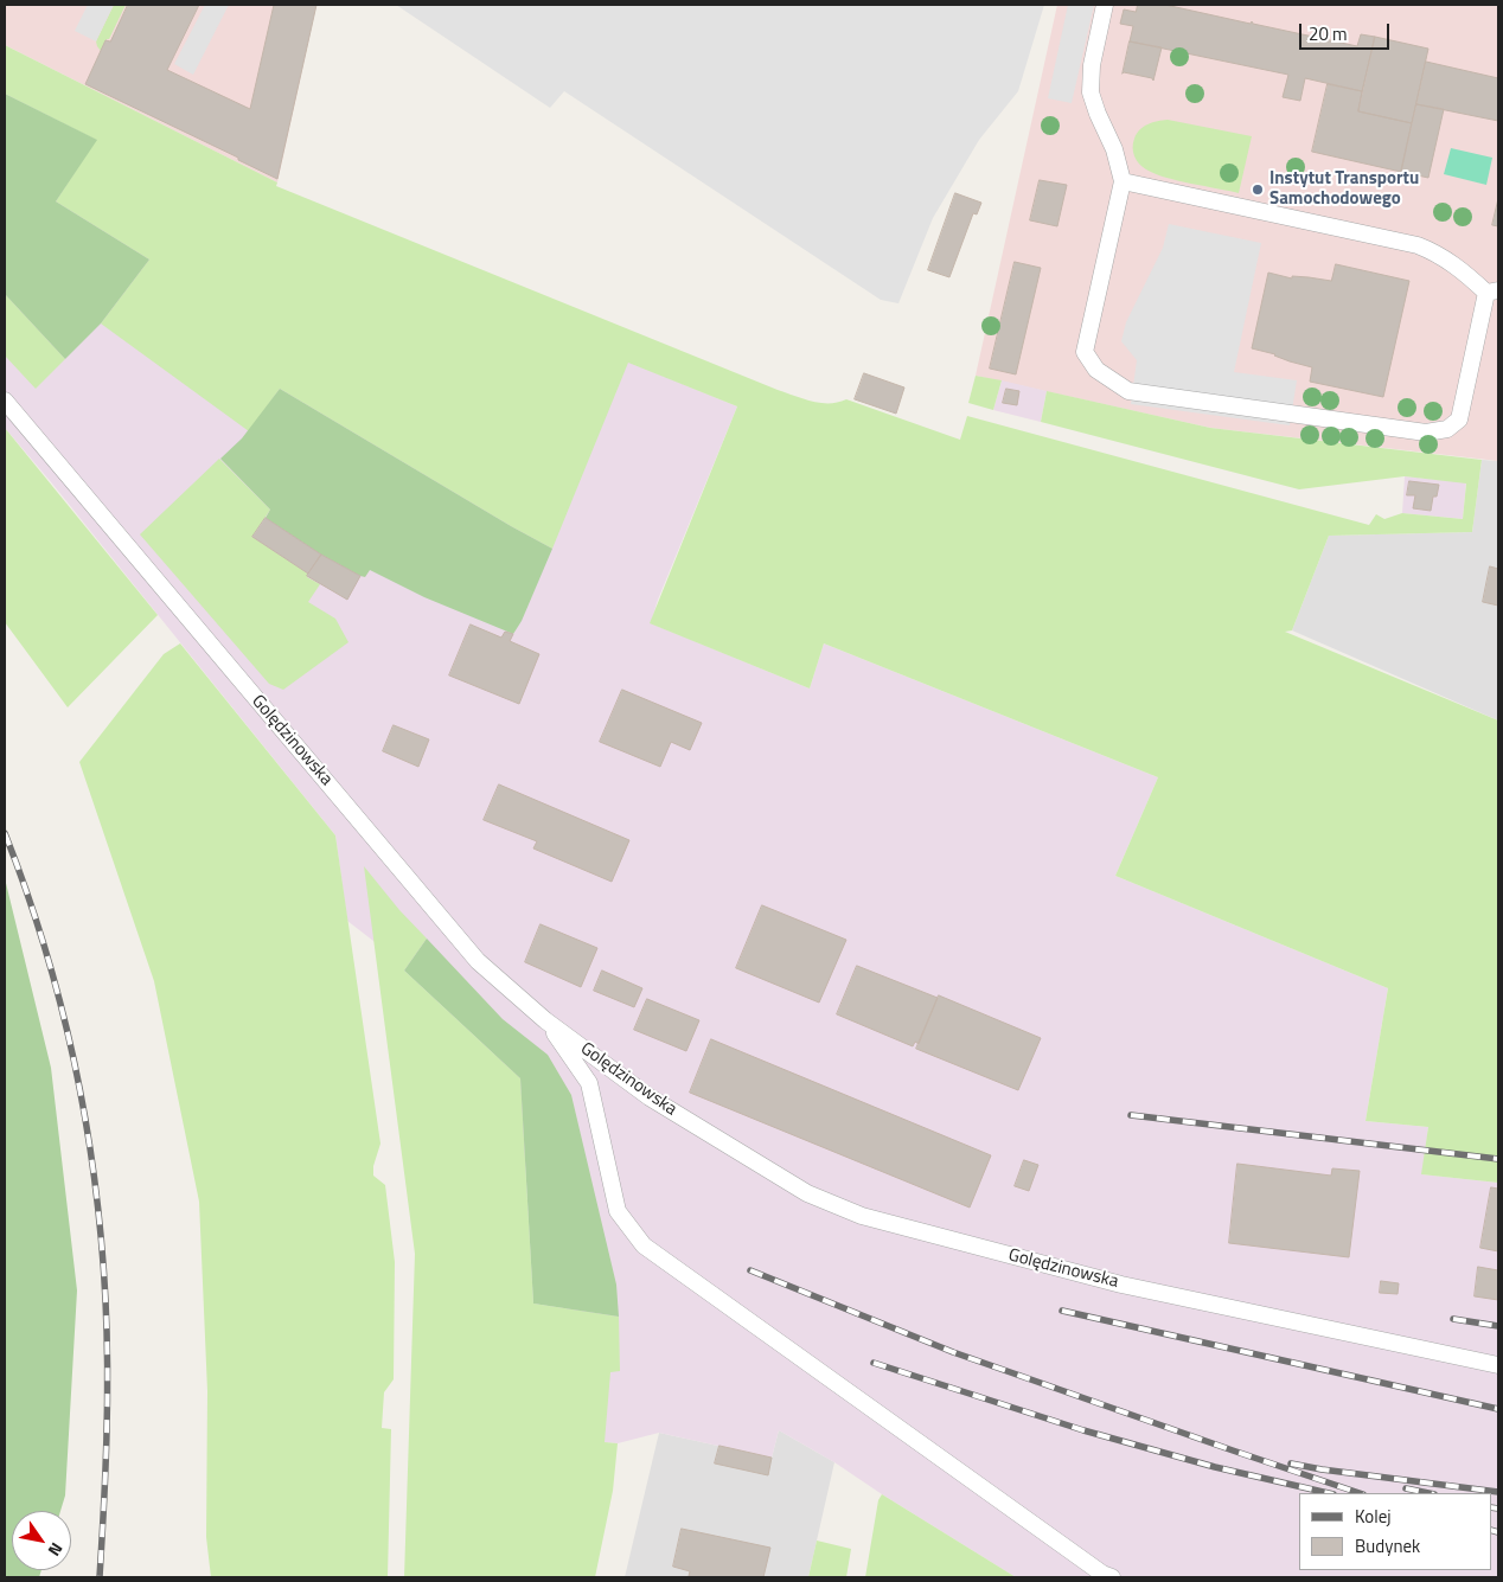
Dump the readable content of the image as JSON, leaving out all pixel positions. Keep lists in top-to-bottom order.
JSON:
{
  "streets": {
    "lane": ["Golędzinowska"]
  },
  "places": ["Instytut Transportu Samochodowego"],
  "legend": ["Kolej", "Budynek"],
  "scale_bar": "20 m",
  "north": "bottom right"
}
